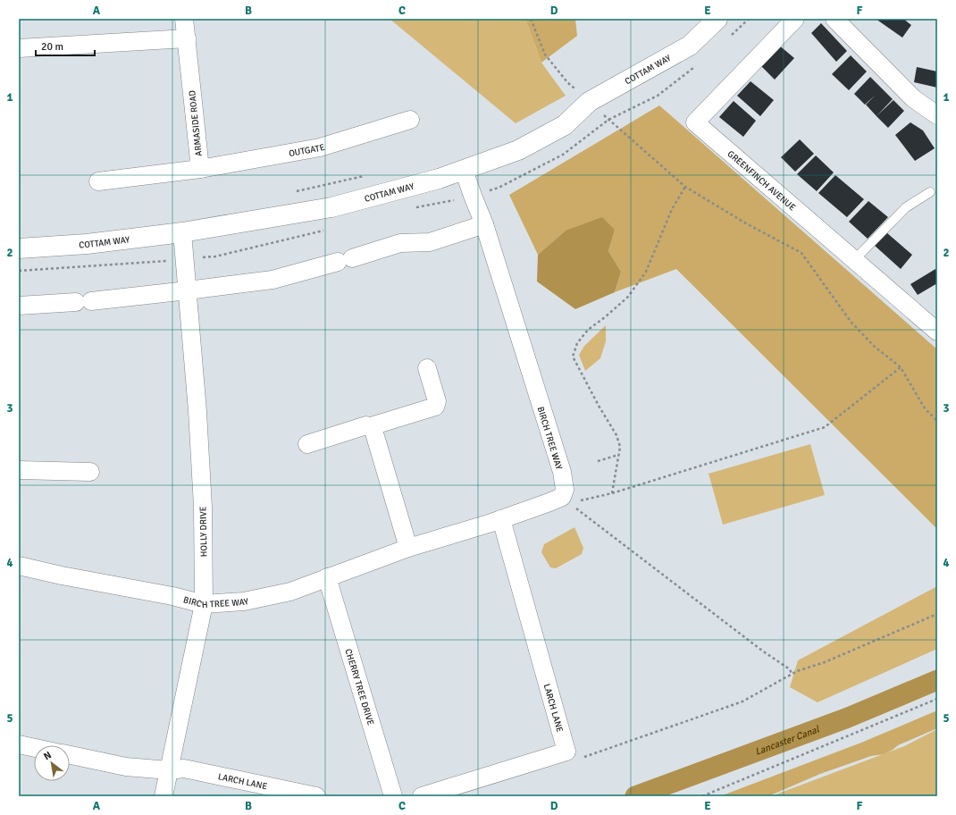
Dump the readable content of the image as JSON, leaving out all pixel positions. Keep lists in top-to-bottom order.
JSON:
{
  "streets": {
    "main road": ["COTTAM WAY"],
    "street": [
      "ARMASIDE ROAD",
      "OUTGATE",
      "GREENFINCH AVENUE",
      "BIRCH TREE WAY",
      "HOLLY DRIVE",
      "CHERRY TREE DRIVE",
      "LARCH LANE"
    ]
  },
  "crossings": [
    ["COTTAM WAY", "BIRCH TREE WAY"],
    ["COTTAM WAY", "HOLLY DRIVE"],
    ["ARMASIDE ROAD", "OUTGATE"],
    ["BIRCH TREE WAY", "HOLLY DRIVE"],
    ["BIRCH TREE WAY", "CHERRY TREE DRIVE"],
    ["BIRCH TREE WAY", "LARCH LANE"],
    ["HOLLY DRIVE", "LARCH LANE"]
  ],
  "water": ["Lancaster Canal"],
  "scale_bar": "20 m",
  "north": "top left",
  "grid": {
    "columns": [
      "A",
      "B",
      "C",
      "D",
      "E",
      "F"
    ],
    "rows": [
      "1",
      "2",
      "3",
      "4",
      "5"
    ]
  }
}
